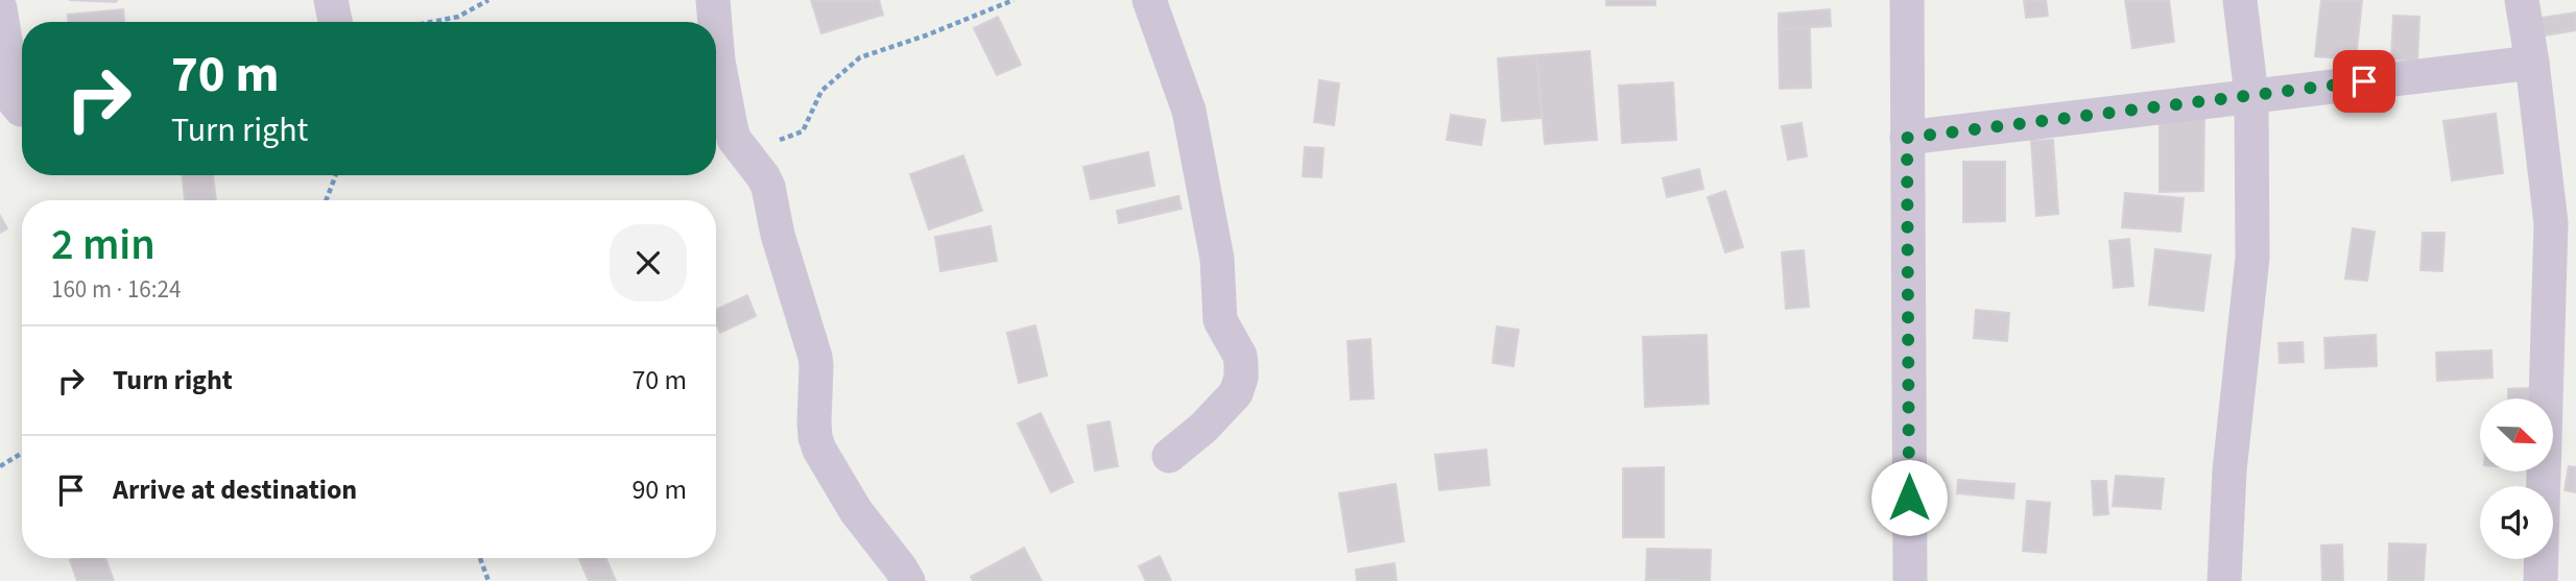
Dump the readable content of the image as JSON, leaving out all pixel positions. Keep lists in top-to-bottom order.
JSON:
{
  "north": "bottom right",
  "page": {
    "turn": ["70 m", "Turn right"],
    "heading": ["2 min", "160 m · 16:24"],
    "list": [
      {
        "name": "Turn right",
        "value": "70 m"
      },
      {
        "name": "Arrive at destination",
        "value": "90 m"
      }
    ]
  }
}
